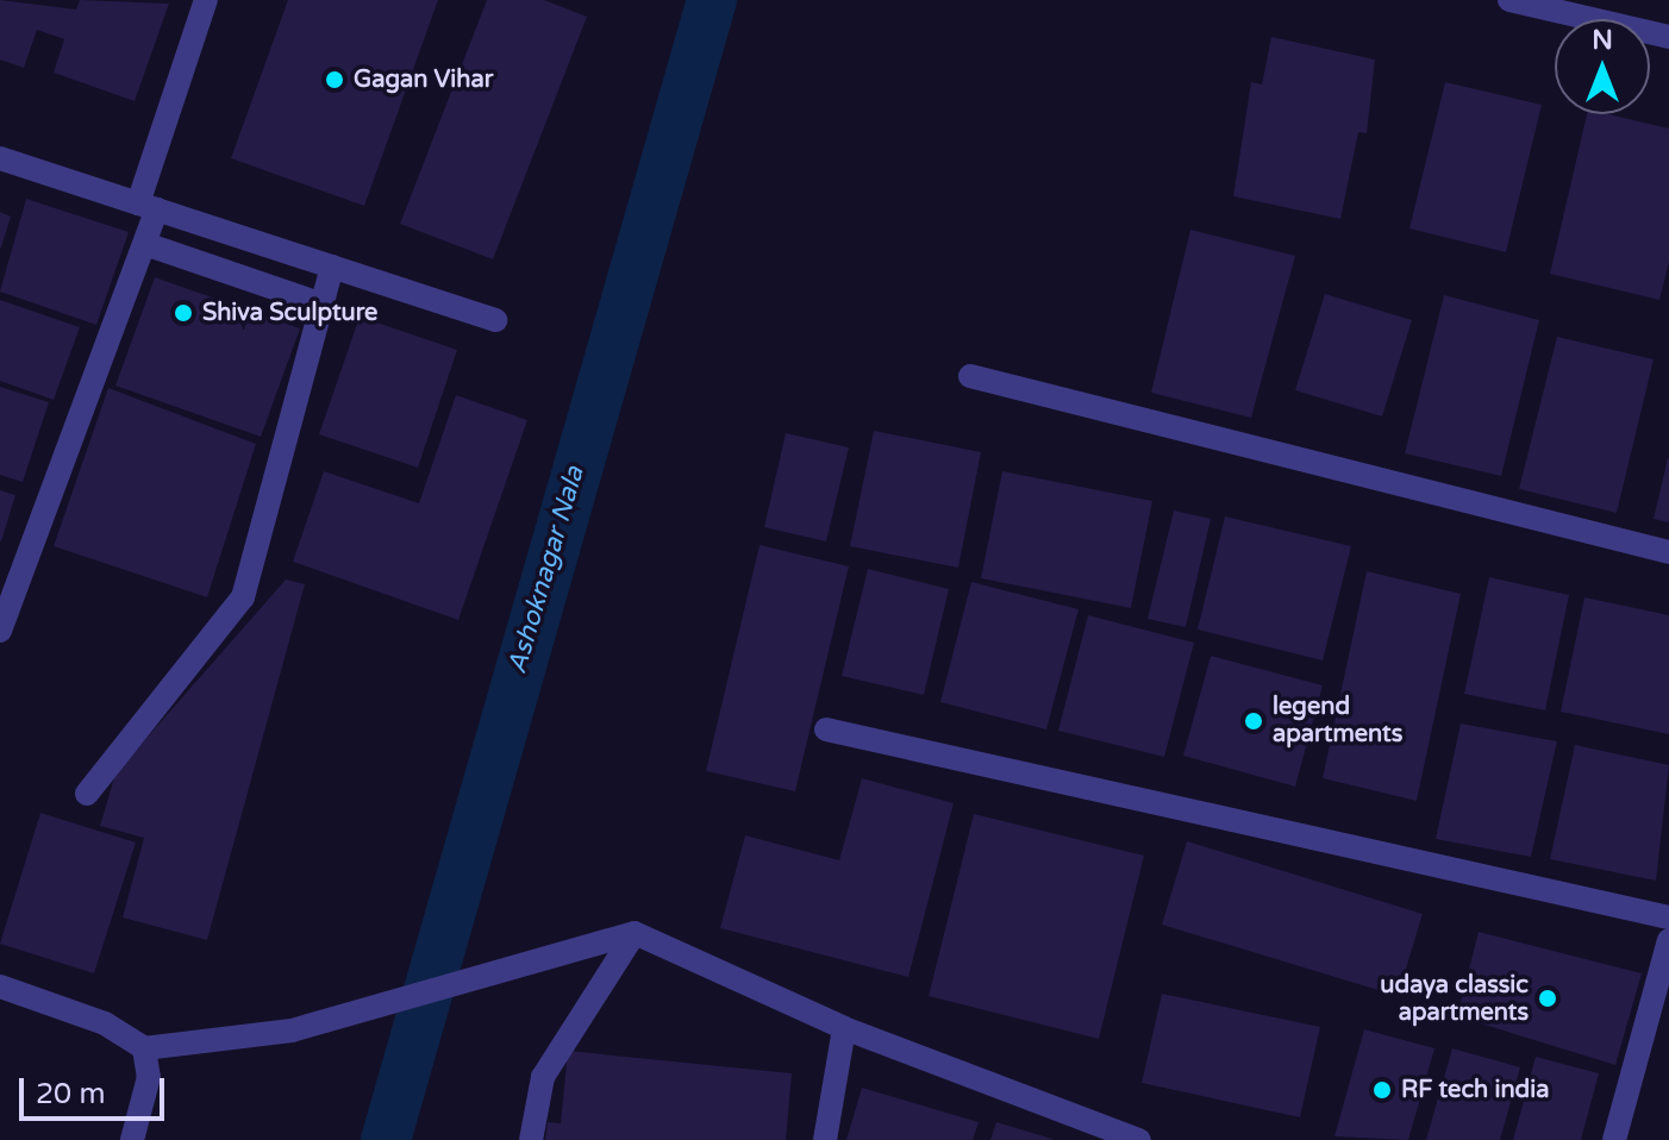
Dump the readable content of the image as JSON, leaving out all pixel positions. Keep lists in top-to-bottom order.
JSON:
{
  "water": ["Ashoknagar Nala"],
  "places": [
    "Gagan Vihar",
    "Shiva Sculpture",
    "legend apartments",
    "udaya classic apartments",
    "RF tech india"
  ],
  "scale_bar": "20 m",
  "north": "top"
}
